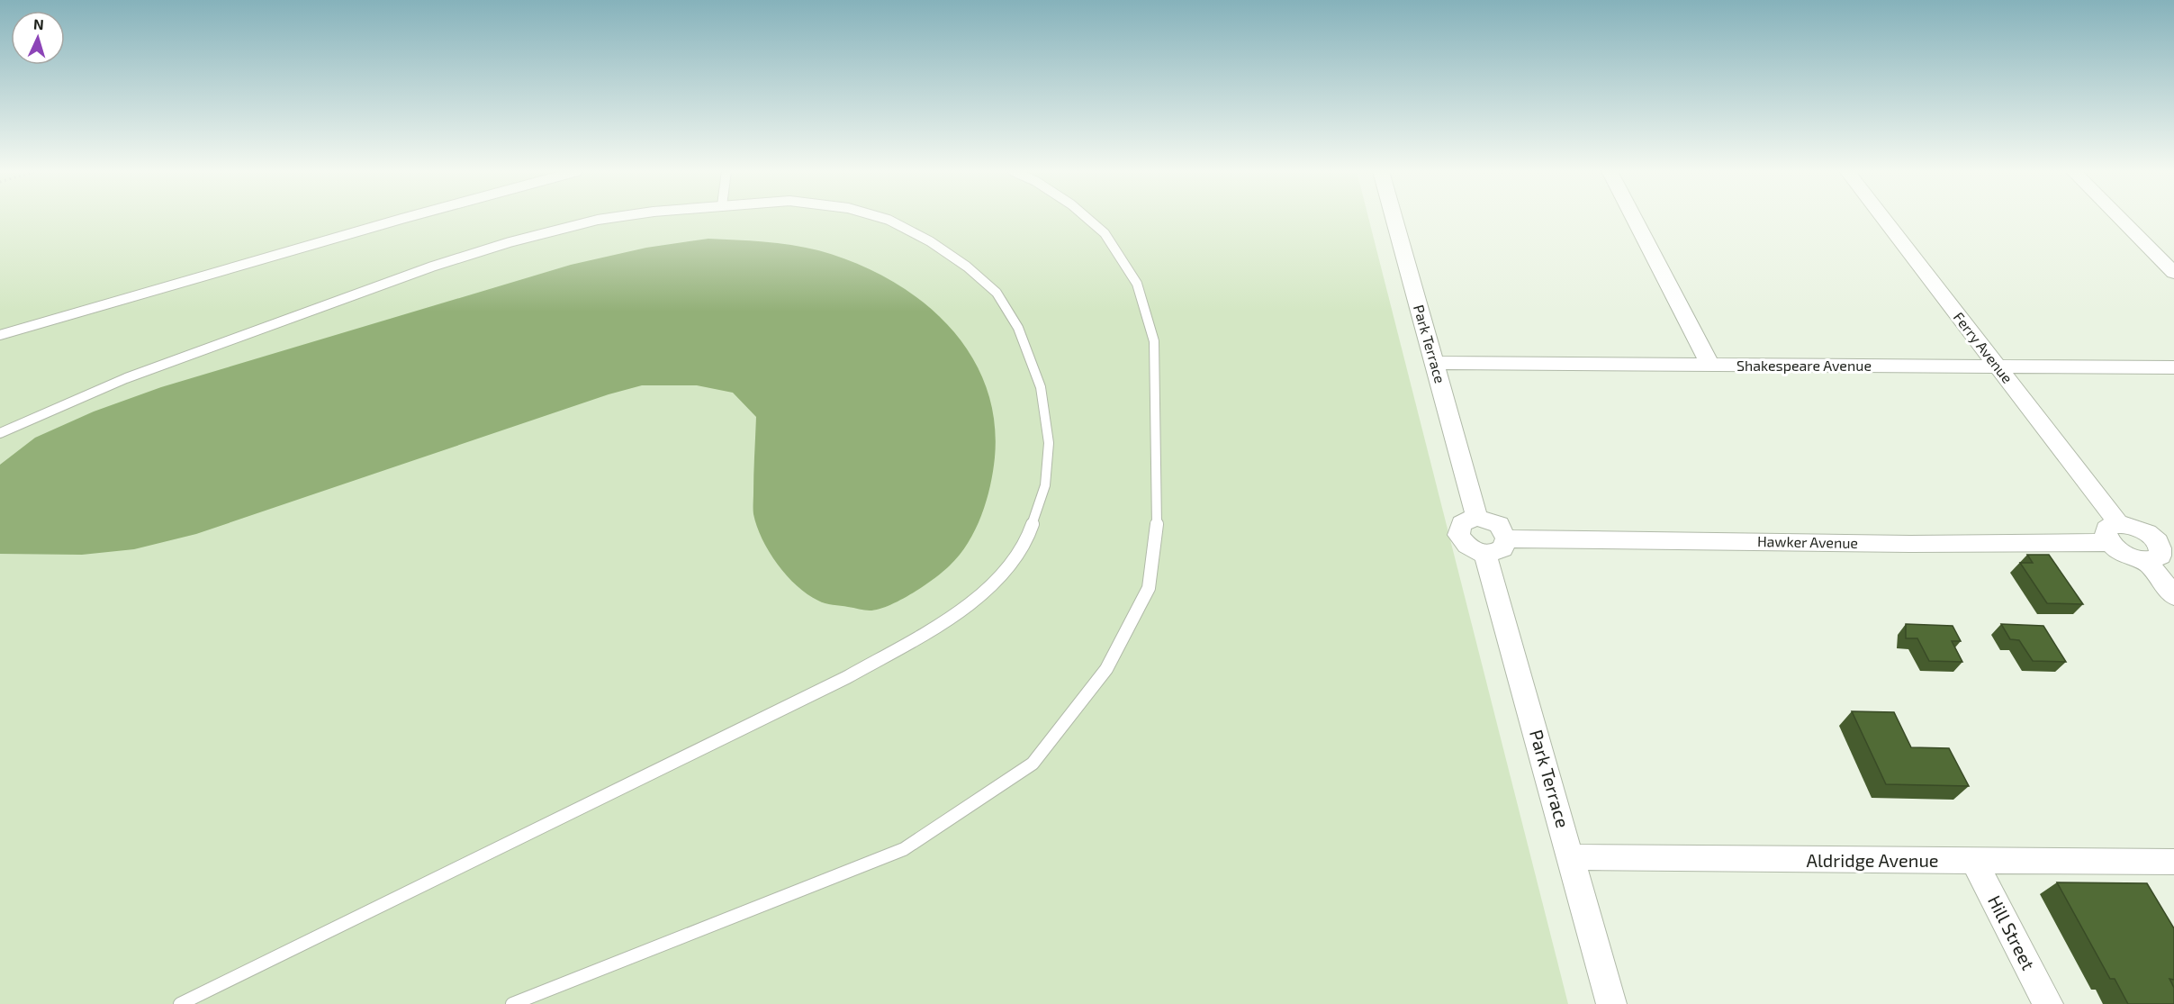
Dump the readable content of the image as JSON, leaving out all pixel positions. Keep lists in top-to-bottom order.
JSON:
{
  "streets": {
    "street": [
      "Park Terrace",
      "Ferry Avenue",
      "Shakespeare Avenue",
      "Hawker Avenue",
      "Aldridge Avenue",
      "Hill Street"
    ]
  },
  "crossings": [
    ["Park Terrace", "Shakespeare Avenue"],
    ["Park Terrace", "Hawker Avenue"],
    ["Park Terrace", "Aldridge Avenue"],
    ["Ferry Avenue", "Shakespeare Avenue"],
    ["Ferry Avenue", "Hawker Avenue"],
    ["Aldridge Avenue", "Hill Street"]
  ],
  "north": "top"
}
